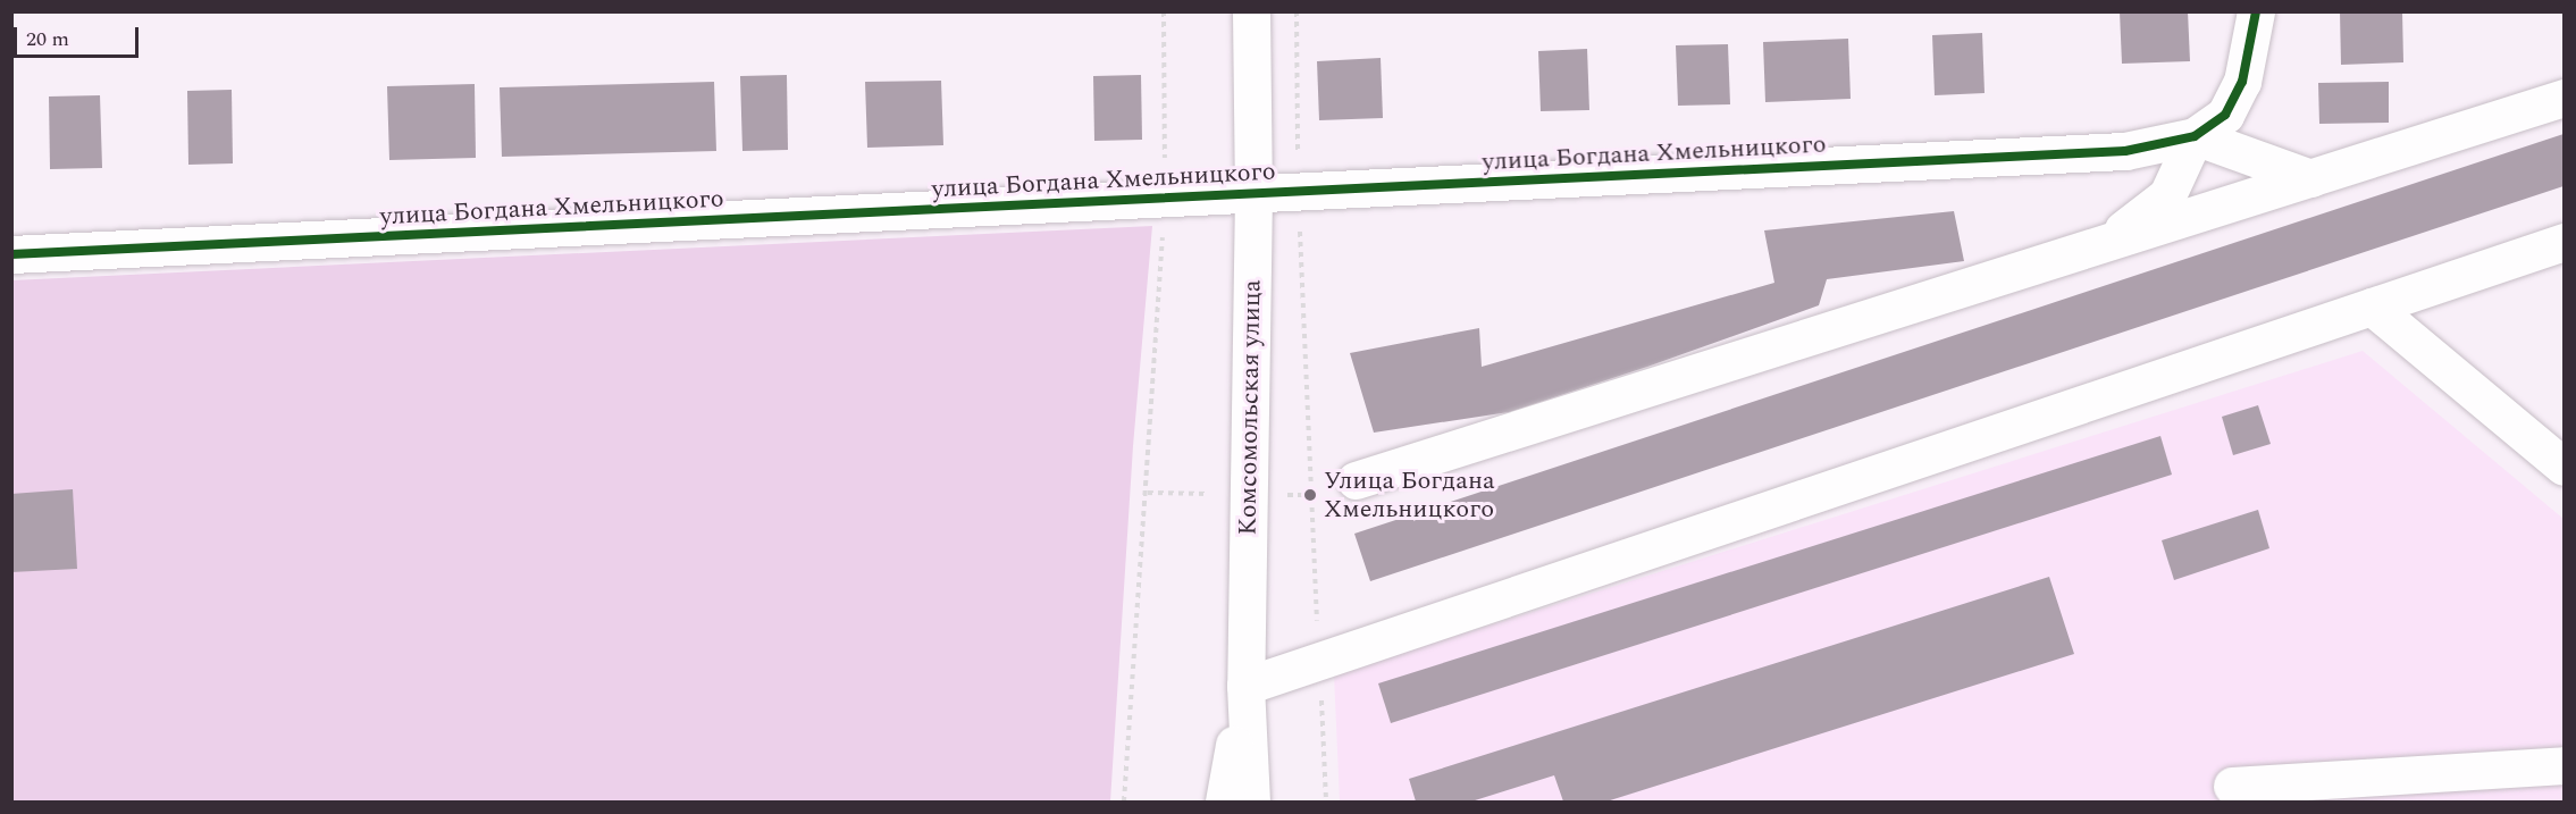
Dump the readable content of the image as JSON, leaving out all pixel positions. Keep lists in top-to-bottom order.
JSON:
{
  "streets": {
    "street": ["улица Богдана Хмельницкого", "Комсомольская улица"]
  },
  "crossings": [
    ["улица Богдана Хмельницкого", "Комсомольская улица"]
  ],
  "places": ["Улица Богдана Хмельницкого"],
  "scale_bar": "20 m"
}
